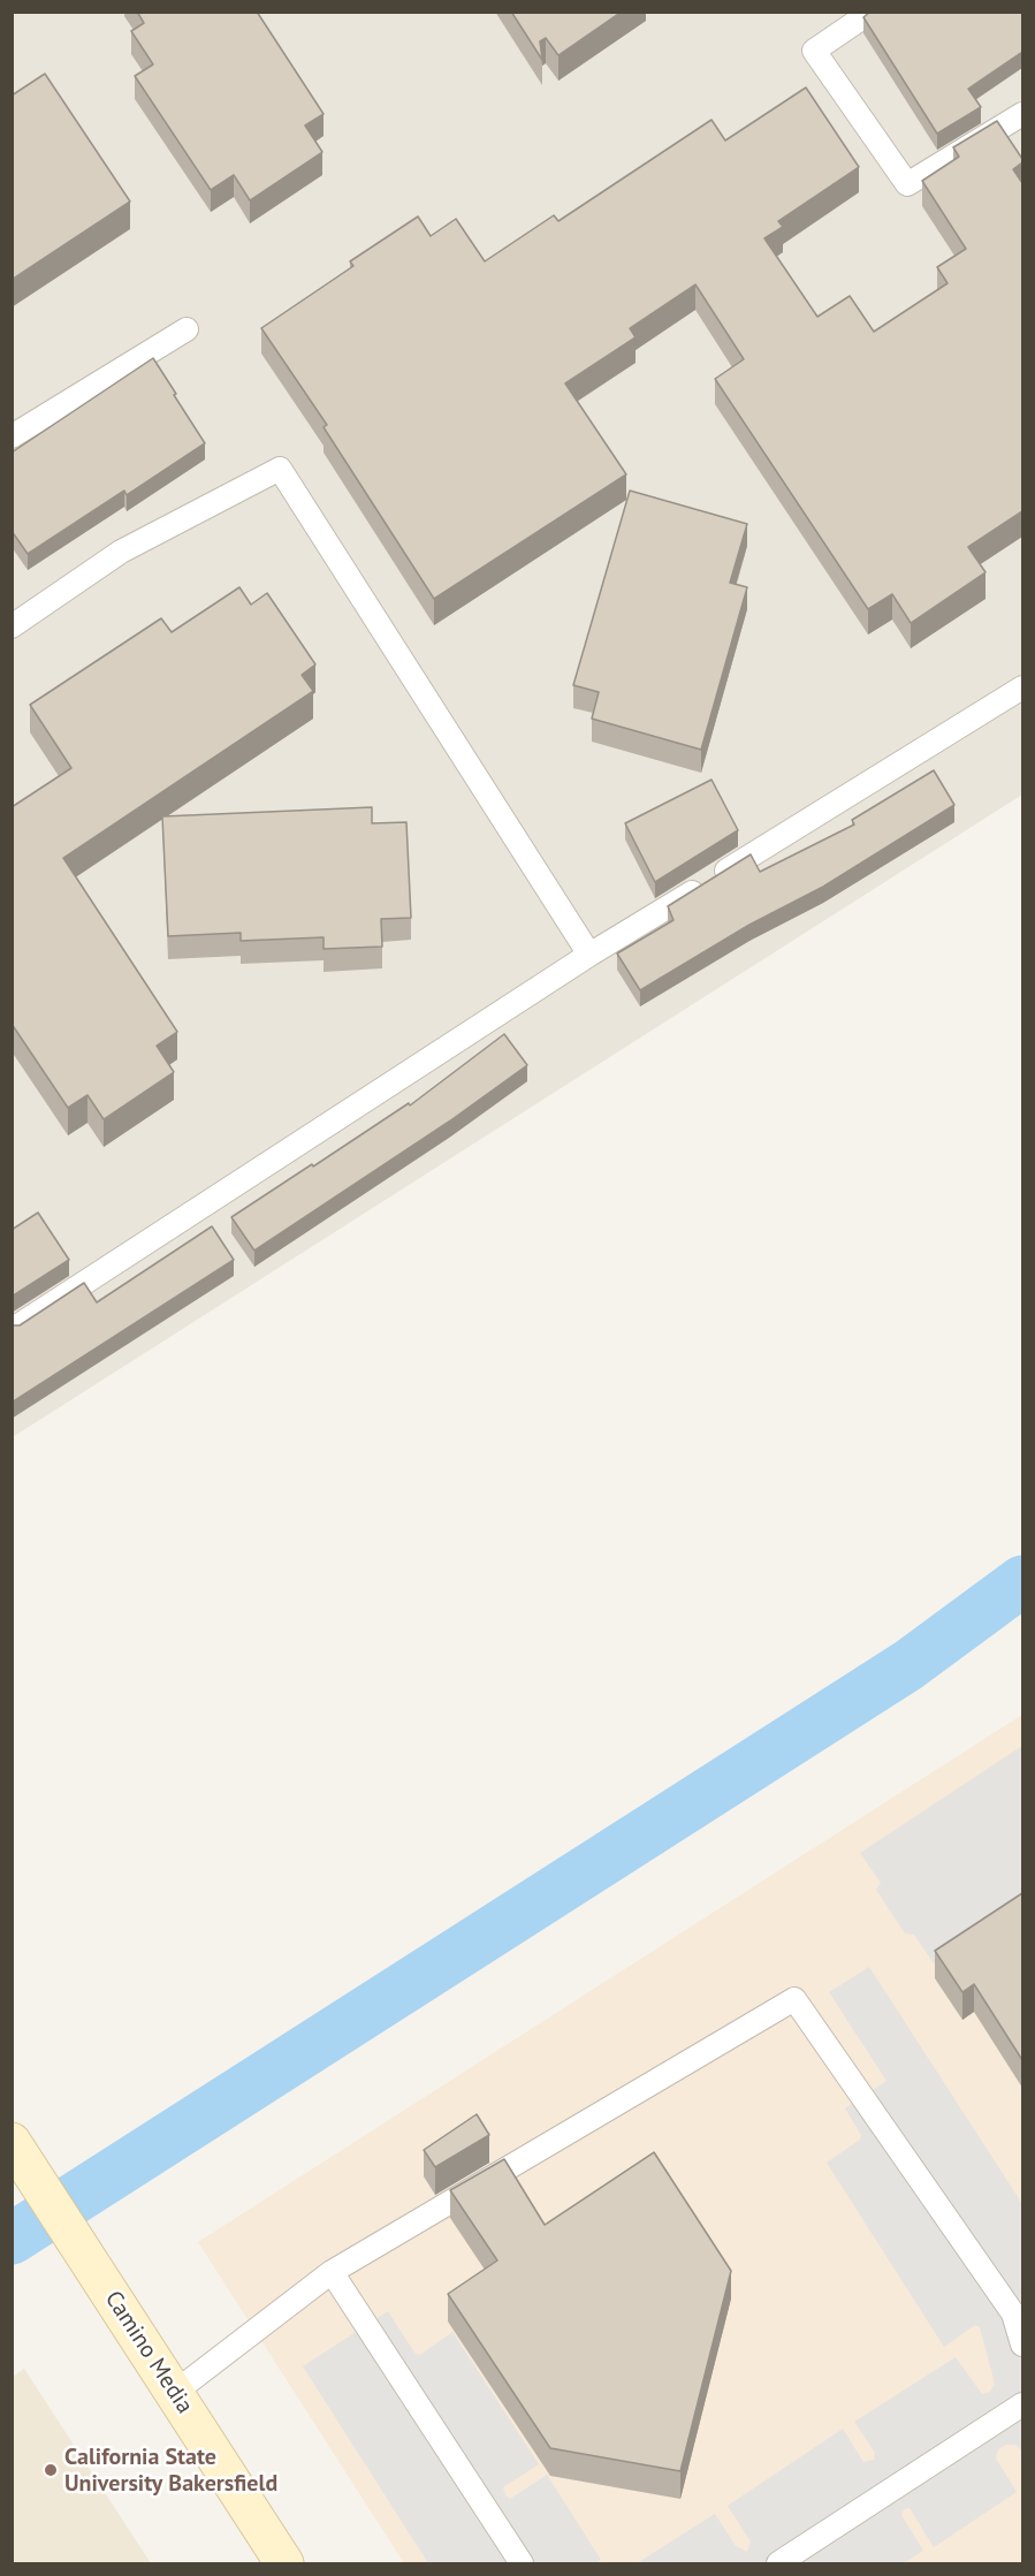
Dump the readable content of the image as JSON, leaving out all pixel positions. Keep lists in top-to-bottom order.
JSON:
{
  "streets": {
    "street": ["Camino Media"]
  },
  "places": ["California State University Bakersfield"]
}
